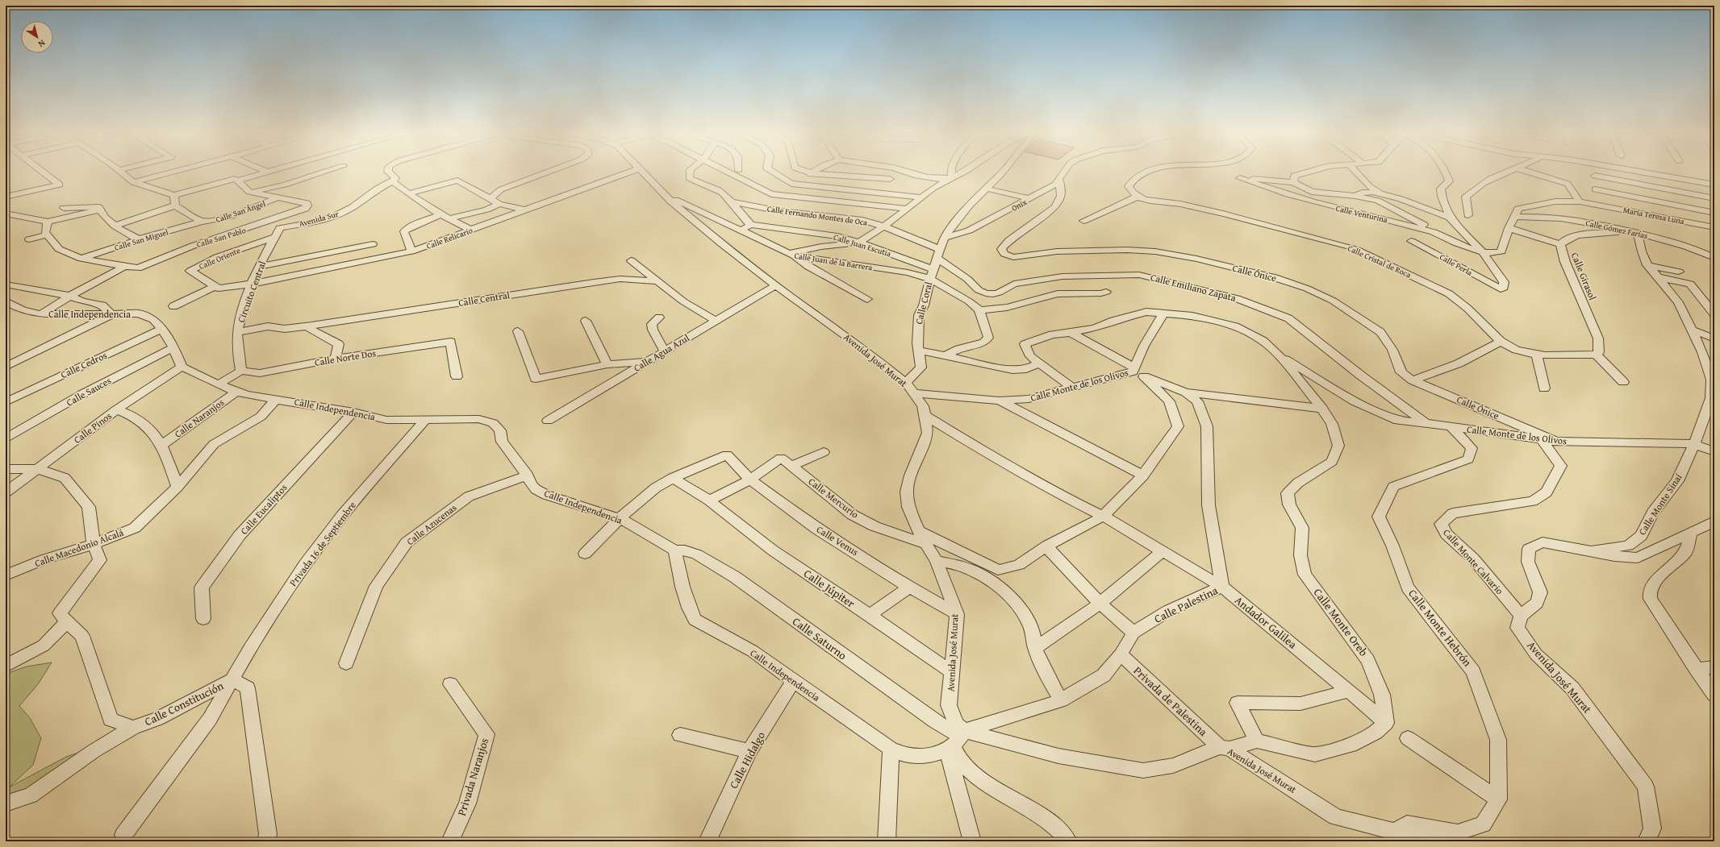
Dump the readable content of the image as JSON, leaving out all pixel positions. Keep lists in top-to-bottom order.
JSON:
{
  "streets": {
    "street": [
      "Onix",
      "Calle San Ángel",
      "Calle Venturina",
      "Calle Fernando Montes de Oca",
      "María Teresa Luna",
      "Avenida Sur",
      "Calle Gómez Farías",
      "Calle San Pablo",
      "Calle Relicario",
      "Calle San Miguel",
      "Calle Juan Escutia",
      "Calle Oriente",
      "Calle Juan de la Barrera",
      "Calle Cristal de Roca",
      "Calle Perla",
      "Calle Ónice",
      "Calle Girasol",
      "Calle Emiliano Zapata",
      "Circuito Central",
      "Calle Central",
      "Calle Coral",
      "Calle Independencia",
      "Calle Agua Azul",
      "Calle Norte Dos",
      "Avenida José Murat",
      "Calle Cedros",
      "Calle Monte de los Olivos",
      "Calle Sauces",
      "Calle Naranjos",
      "Calle Pinos",
      "Calle Mercurio",
      "Calle Monte Sinaí",
      "Calle Eucaliptos",
      "Calle Azucenas",
      "Calle Venus",
      "Privada 16 de Septiembre",
      "Calle Macedonio Alcalá",
      "Calle Monte Calvario",
      "Calle Júpiter",
      "Calle Palestina",
      "Andador Galilea",
      "Calle Monte Oreb",
      "Calle Monte Hebrón",
      "Calle Saturno",
      "Privada de Palestina",
      "Calle Constitución",
      "Calle Hidalgo",
      "Privada Naranjos"
    ]
  },
  "crossings": [
    ["Onix", "Calle Ónice"],
    ["Onix", "Calle Coral"],
    ["Calle San Ángel", "Calle San Pablo"],
    ["Calle San Ángel", "Calle San Miguel"],
    ["Calle Venturina", "Calle Perla"],
    ["Calle Fernando Montes de Oca", "Calle Emiliano Zapata"],
    ["Calle Fernando Montes de Oca", "Calle Coral"],
    ["María Teresa Luna", "Calle Gómez Farías"],
    ["Avenida Sur", "Circuito Central"],
    ["Calle Gómez Farías", "Calle Girasol"],
    ["Calle Gómez Farías", "Calle Monte Sinaí"],
    ["Calle Relicario", "Calle Oriente"],
    ["Calle Relicario", "Circuito Central"],
    ["Calle Juan Escutia", "Calle Coral"],
    ["Calle Oriente", "Circuito Central"],
    ["Calle Juan de la Barrera", "Calle Coral"],
    ["Calle Juan de la Barrera", "Avenida José Murat"],
    ["Calle Cristal de Roca", "Calle Girasol"],
    ["Calle Ónice", "Calle Monte de los Olivos"],
    ["Calle Girasol", "Calle Monte Sinaí"],
    ["Calle Emiliano Zapata", "Calle Coral"],
    ["Calle Emiliano Zapata", "Calle Monte de los Olivos"],
    ["Circuito Central", "Calle Central"],
    ["Circuito Central", "Calle Norte Dos"],
    ["Calle Coral", "Avenida José Murat"],
    ["Calle Coral", "Calle Monte de los Olivos"],
    ["Calle Independencia", "Avenida José Murat"],
    ["Calle Independencia", "Calle Cedros"],
    ["Calle Independencia", "Calle Sauces"],
    ["Calle Independencia", "Calle Naranjos"],
    ["Calle Independencia", "Calle Pinos"],
    ["Calle Independencia", "Calle Eucaliptos"],
    ["Calle Independencia", "Calle Azucenas"],
    ["Calle Independencia", "Privada 16 de Septiembre"],
    ["Calle Independencia", "Calle Macedonio Alcalá"],
    ["Calle Independencia", "Calle Palestina"],
    ["Calle Independencia", "Calle Saturno"],
    ["Calle Independencia", "Calle Hidalgo"],
    ["Calle Agua Azul", "Avenida José Murat"],
    ["Avenida José Murat", "Calle Monte de los Olivos"],
    ["Avenida José Murat", "Calle Mercurio"],
    ["Avenida José Murat", "Calle Venus"],
    ["Avenida José Murat", "Calle Monte Calvario"],
    ["Avenida José Murat", "Calle Júpiter"],
    ["Avenida José Murat", "Calle Palestina"],
    ["Avenida José Murat", "Andador Galilea"],
    ["Avenida José Murat", "Calle Saturno"],
    ["Avenida José Murat", "Privada de Palestina"],
    ["Calle Monte de los Olivos", "Calle Monte Sinaí"],
    ["Calle Monte de los Olivos", "Calle Monte Calvario"],
    ["Calle Monte de los Olivos", "Calle Monte Hebrón"],
    ["Calle Mercurio", "Calle Venus"],
    ["Calle Venus", "Calle Júpiter"],
    ["Privada 16 de Septiembre", "Calle Constitución"],
    ["Calle Palestina", "Andador Galilea"],
    ["Calle Palestina", "Calle Saturno"],
    ["Calle Palestina", "Privada de Palestina"],
    ["Andador Galilea", "Calle Monte Oreb"]
  ],
  "north": "bottom right"
}
